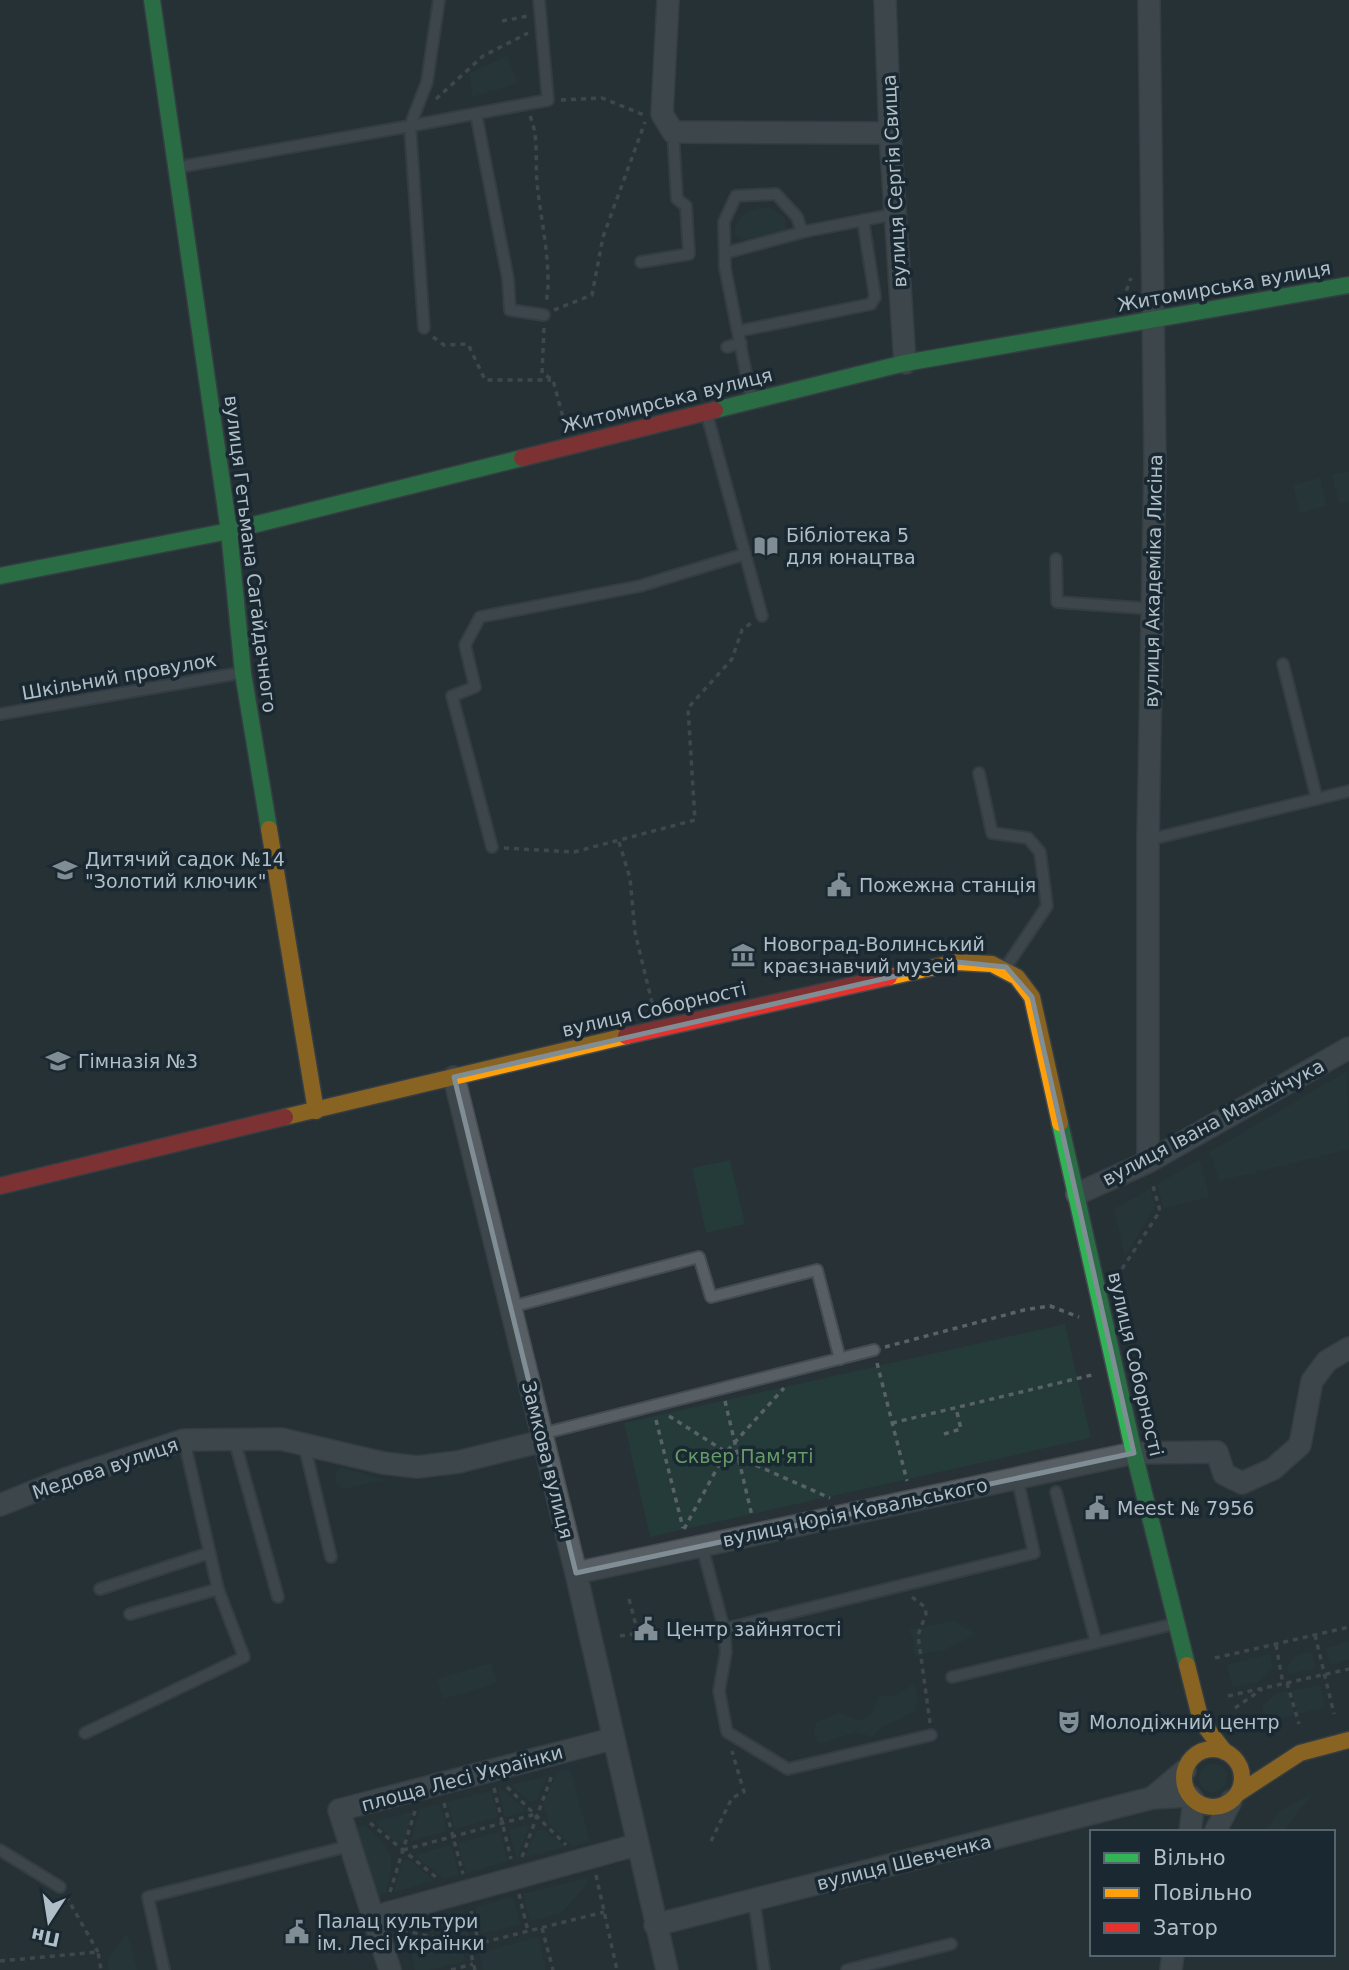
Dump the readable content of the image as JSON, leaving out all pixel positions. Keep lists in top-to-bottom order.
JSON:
{
  "streets": {
    "street": [
      "вулиця Сергія Свища",
      "Житомирська вулиця",
      "вулиця Гетьмана Сагайдачного",
      "вулиця Академіка Лисіна",
      "вулиця Соборності",
      "вулиця Івана Мамайчука",
      "Замкова вулиця",
      "Медова вулиця",
      "вулиця Юрія Ковальського",
      "площа Лесі Українки",
      "вулиця Шевченка"
    ],
    "lane": ["Шкільний провулок"]
  },
  "crossings": [
    ["вулиця Сергія Свища", "Житомирська вулиця"],
    ["Житомирська вулиця", "вулиця Гетьмана Сагайдачного"],
    ["Житомирська вулиця", "вулиця Академіка Лисіна"],
    ["вулиця Гетьмана Сагайдачного", "Шкільний провулок"],
    ["вулиця Гетьмана Сагайдачного", "вулиця Соборності"],
    ["вулиця Академіка Лисіна", "вулиця Івана Мамайчука"],
    ["вулиця Соборності", "вулиця Івана Мамайчука"],
    ["вулиця Соборності", "Замкова вулиця"],
    ["вулиця Соборності", "вулиця Юрія Ковальського"],
    ["вулиця Соборності", "вулиця Шевченка"],
    ["Замкова вулиця", "Медова вулиця"],
    ["Замкова вулиця", "вулиця Юрія Ковальського"],
    ["Замкова вулиця", "площа Лесі Українки"]
  ],
  "parks": ["Сквер Пам'яті"],
  "places": {
    "library": ["Бібліотека 5 для юнацтва"],
    "school or university": ["Дитячий садок №14 \"Золотий ключик\"", "Гімназія №3"],
    "public building": [
      "Пожежна станція",
      "Meest № 7956",
      "Центр зайнятості",
      "Палац культури ім. Лесі Українки"
    ],
    "museum": ["Новоград-Волинський краєзнавчий музей"],
    "theatre": ["Молодіжний центр"]
  },
  "legend": ["Вільно", "Повільно", "Затор"],
  "north": "bottom"
}
